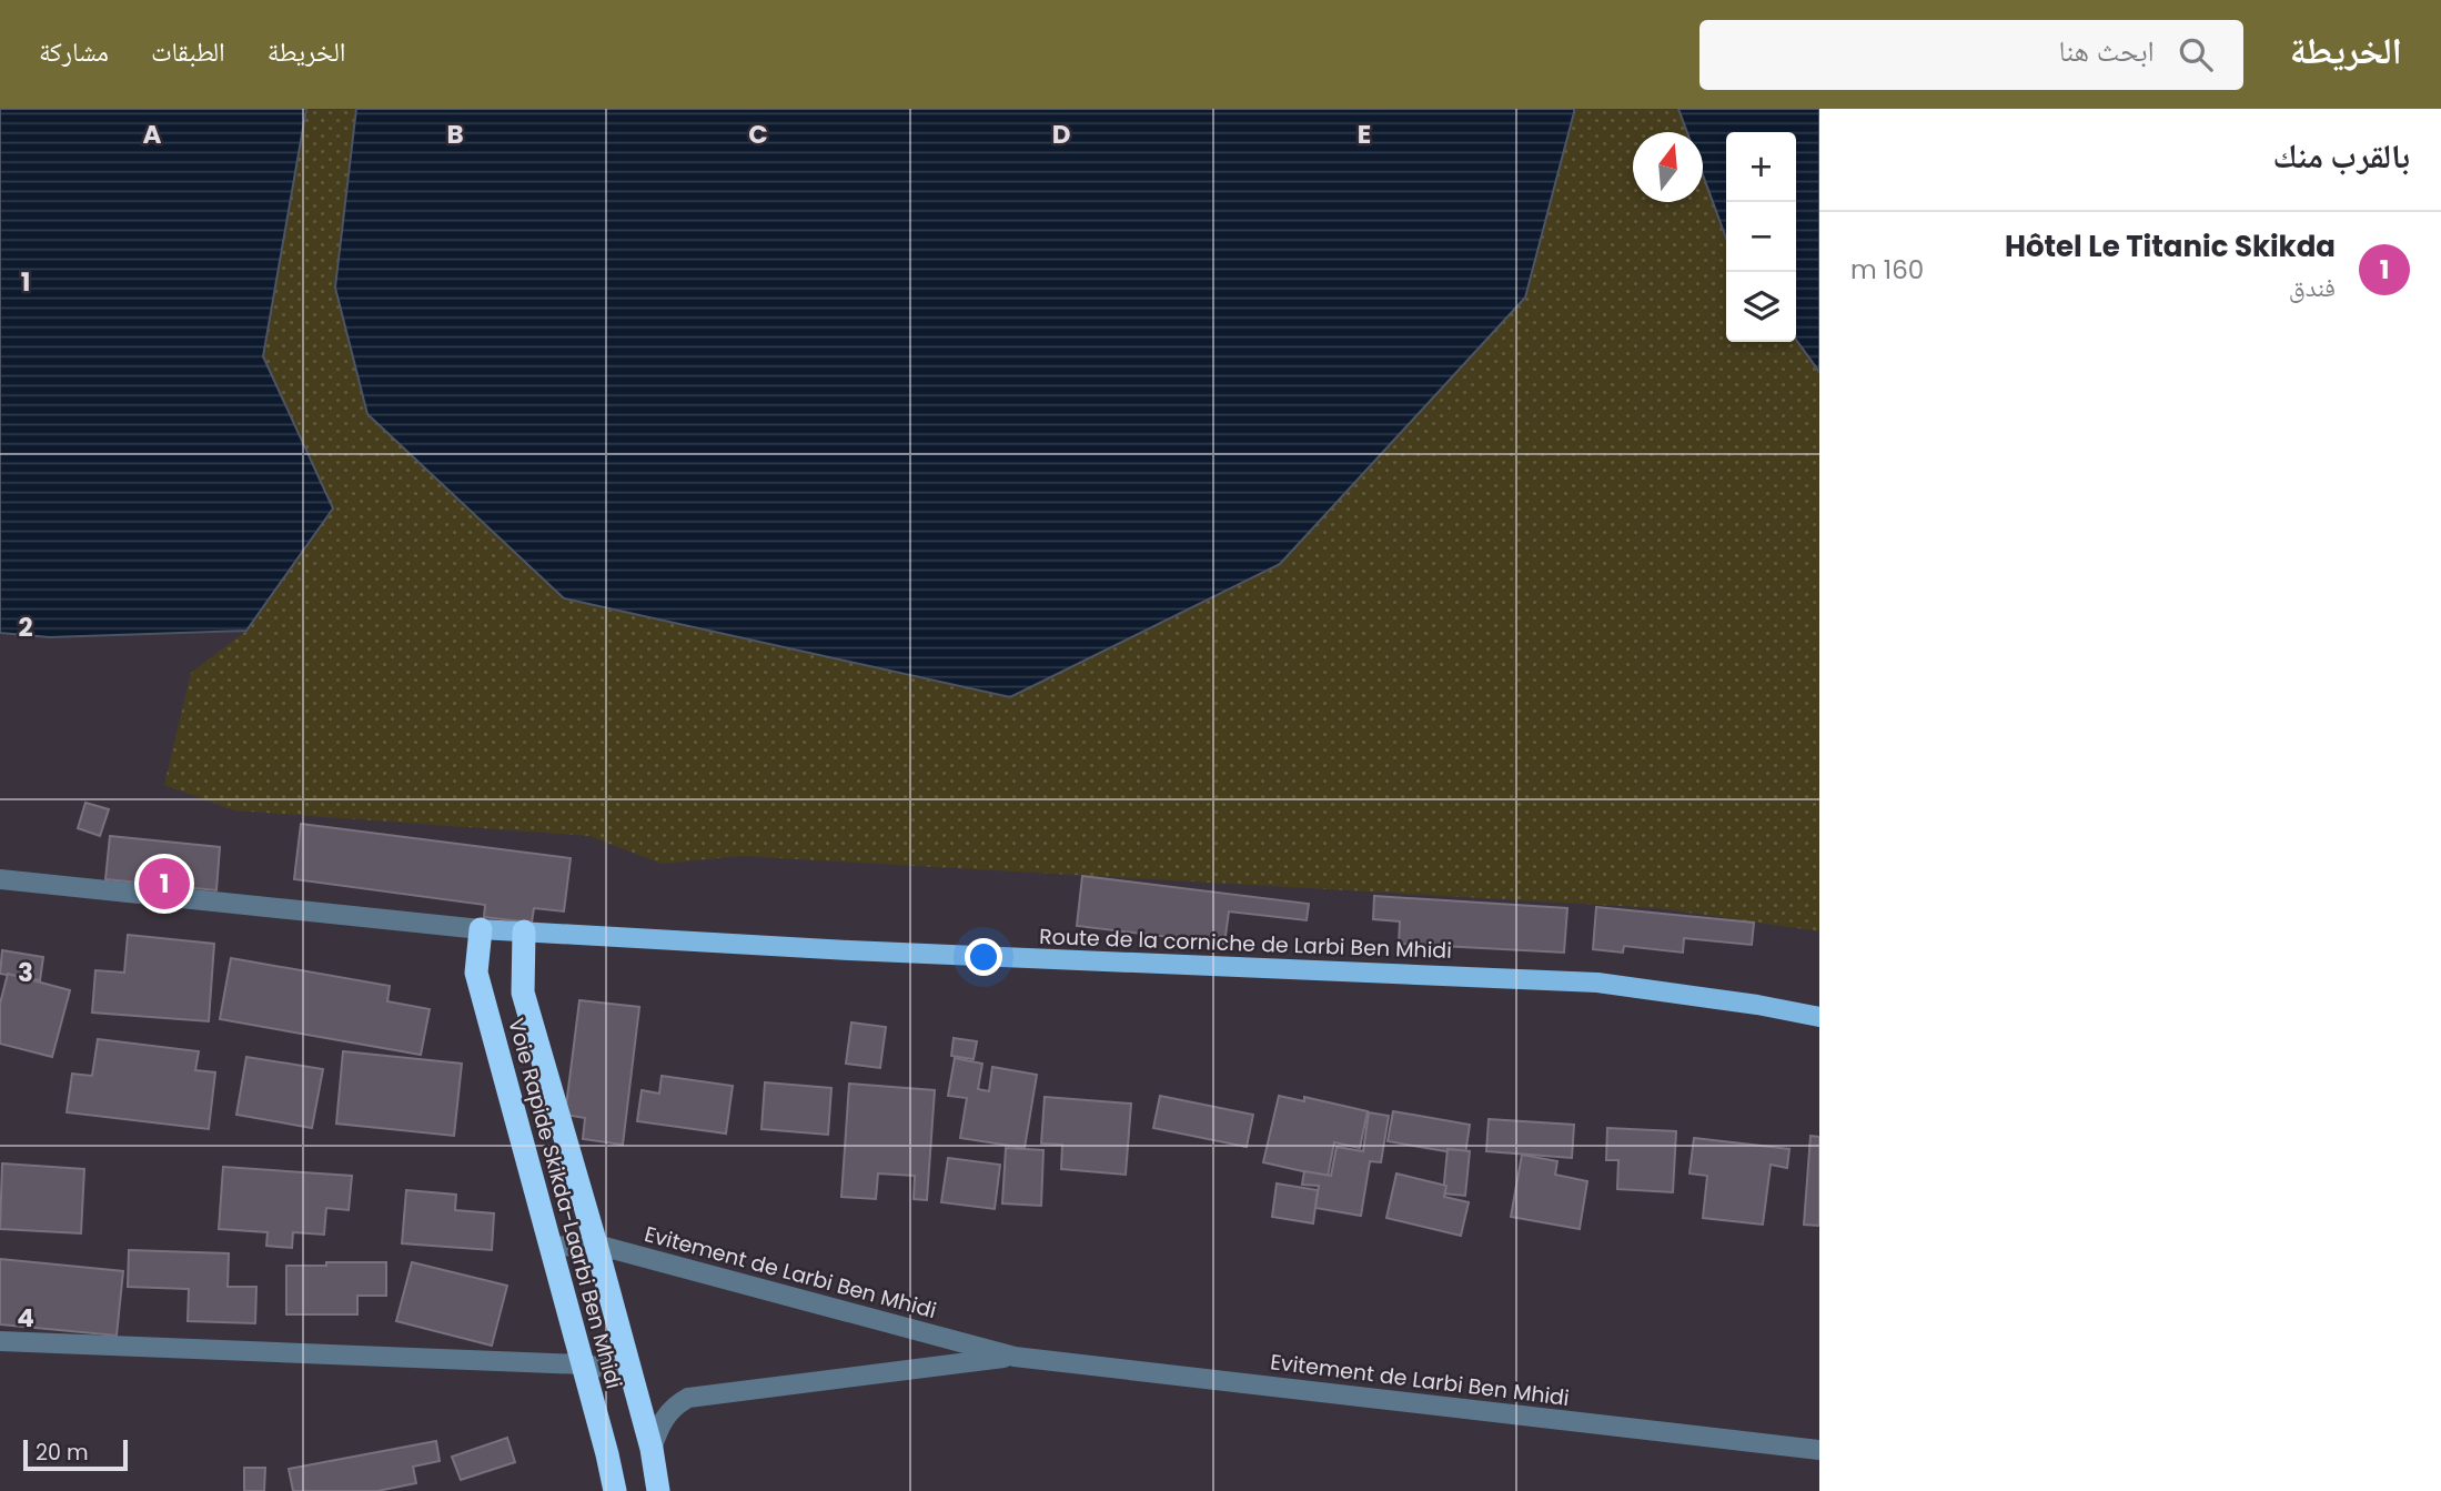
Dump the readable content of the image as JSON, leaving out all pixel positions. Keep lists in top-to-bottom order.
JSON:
{
  "streets": {
    "highway": ["Voie Rapide Skikda-Laarbi Ben Mhidi"],
    "main road": ["Route de la corniche de Larbi Ben Mhidi"],
    "street": ["Evitement de Larbi Ben Mhidi"]
  },
  "crossings": [
    ["Route de la corniche de Larbi Ben Mhidi", "Voie Rapide Skikda-Laarbi Ben Mhidi"],
    ["Voie Rapide Skikda-Laarbi Ben Mhidi", "Evitement de Larbi Ben Mhidi"]
  ],
  "scale_bar": "20 m",
  "north": "top",
  "page": {
    "header": "الخريطة",
    "search": "ابحث هنا",
    "nav": ["الخريطة", "الطبقات", "مشاركة"],
    "heading": "بالقرب منك",
    "map_buttons": ["+", "−"],
    "list": [
      {
        "mark": "1",
        "name": "Hôtel Le Titanic Skikda",
        "note": "فندق",
        "value": "160 m"
      }
    ],
    "pins": "1",
    "scale": "20 m"
  },
  "grid": {
    "columns": [
      "A",
      "B",
      "C",
      "D",
      "E"
    ],
    "rows": [
      "1",
      "2",
      "3",
      "4"
    ]
  }
}
